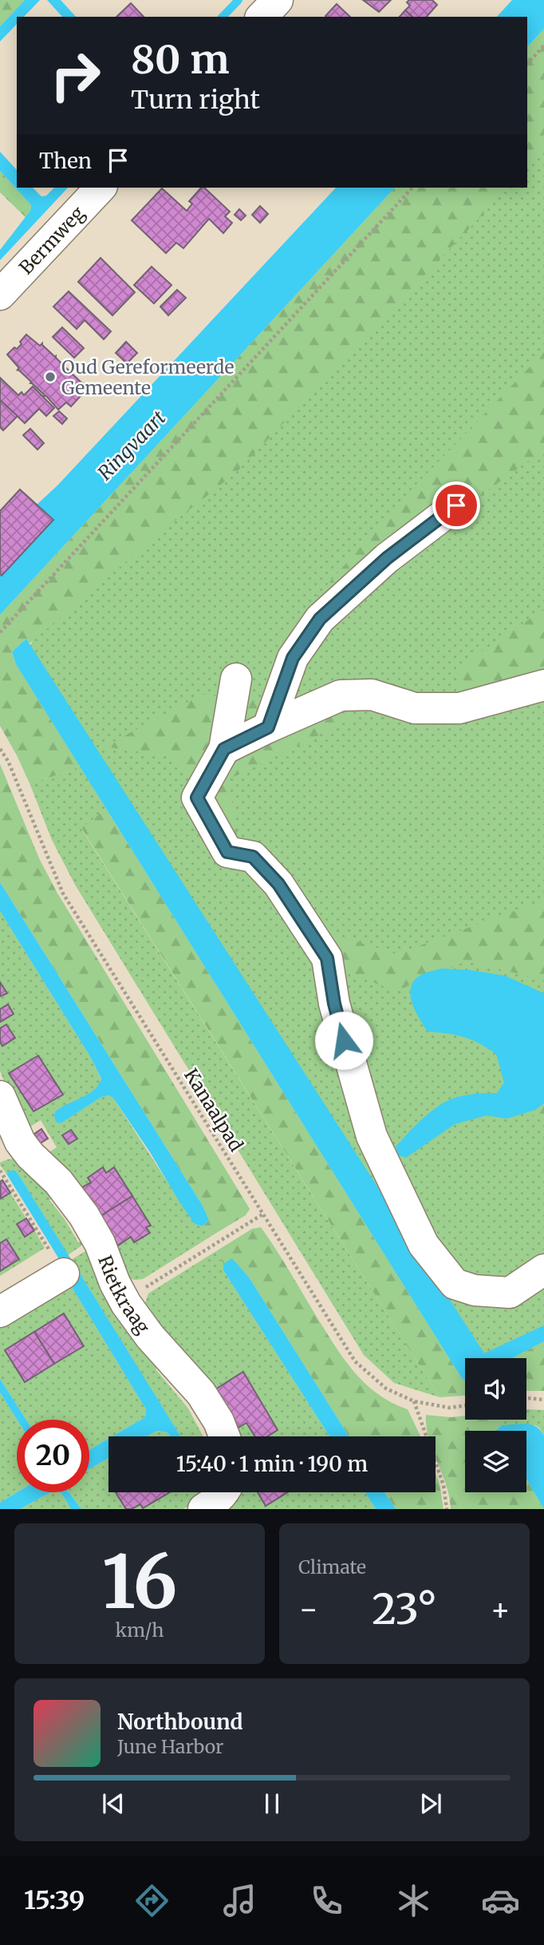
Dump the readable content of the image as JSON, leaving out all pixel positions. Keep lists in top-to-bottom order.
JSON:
{
  "streets": {
    "street": ["Bermweg", "Rietkraag"],
    "path": ["Kanaalpad"]
  },
  "water": ["Ringvaart"],
  "places": ["Oud Gereformeerde Gemeente"],
  "page": {
    "turn": ["80 m", "Turn right"],
    "then": "Then",
    "limit": "20",
    "trip": "15:40 · 1 min · 190 m",
    "tile": [
      ["16", "km/h"],
      "Climate"
    ],
    "heat": ["−", "23°", "+"],
    "song": ["Northbound", "June Harbor"],
    "tabs": "15:39"
  }
}
